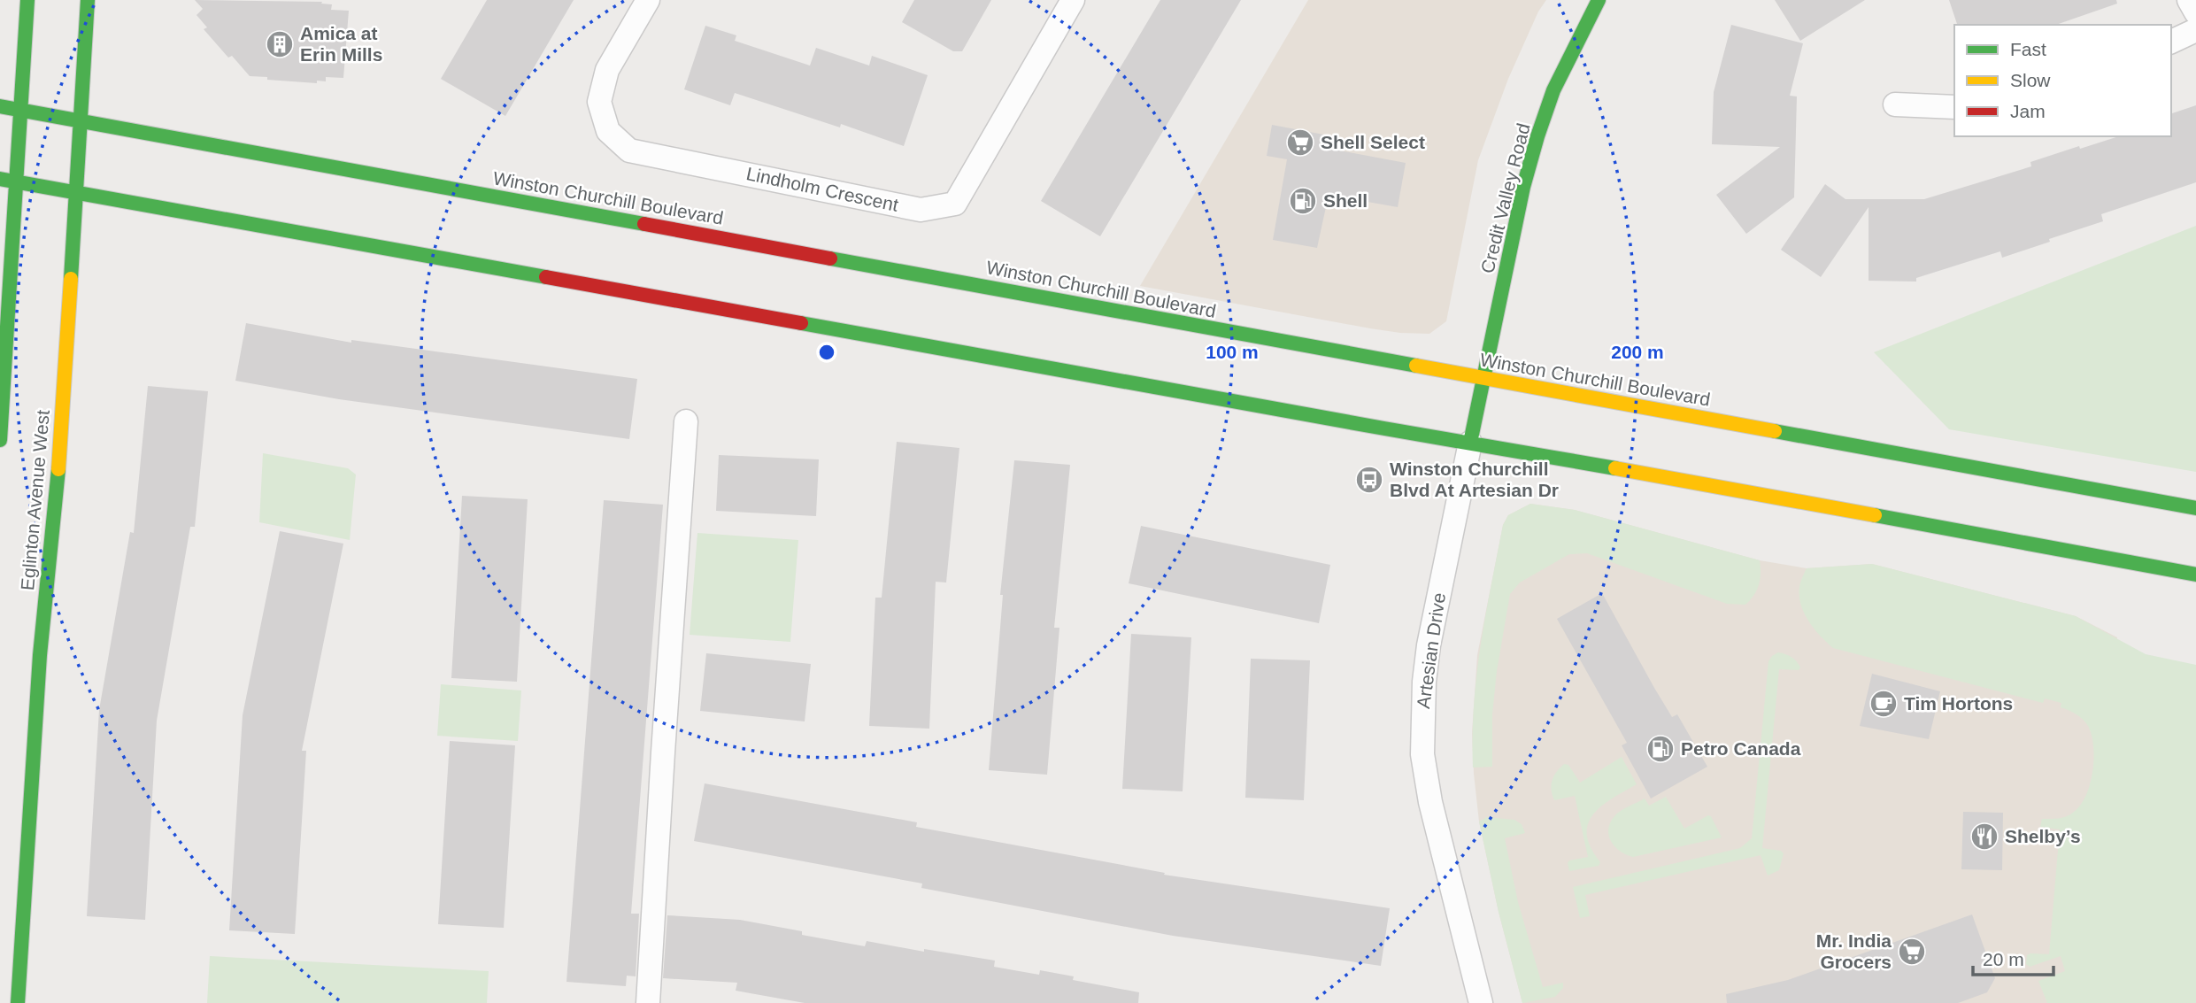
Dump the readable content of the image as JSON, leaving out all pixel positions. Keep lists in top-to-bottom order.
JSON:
{
  "streets": {
    "main road": ["Winston Churchill Boulevard", "Credit Valley Road", "Eglinton Avenue West"],
    "street": ["Lindholm Crescent", "Artesian Drive"]
  },
  "crossings": [
    ["Winston Churchill Boulevard", "Credit Valley Road"],
    ["Winston Churchill Boulevard", "Eglinton Avenue West"],
    ["Credit Valley Road", "Artesian Drive"]
  ],
  "places": {
    "building": ["Amica at Erin Mills"],
    "supermarket": ["Shell Select", "Mr. India Grocers"],
    "fuel station": ["Shell", "Petro Canada"],
    "bus stop": ["Winston Churchill Blvd At Artesian Dr"],
    "cafe": ["Tim Hortons"],
    "restaurant": ["Shelby’s"]
  },
  "legend": ["Fast", "Slow", "Jam"],
  "scale_bar": "20 m",
  "rings": ["100 m", "200 m"]
}
